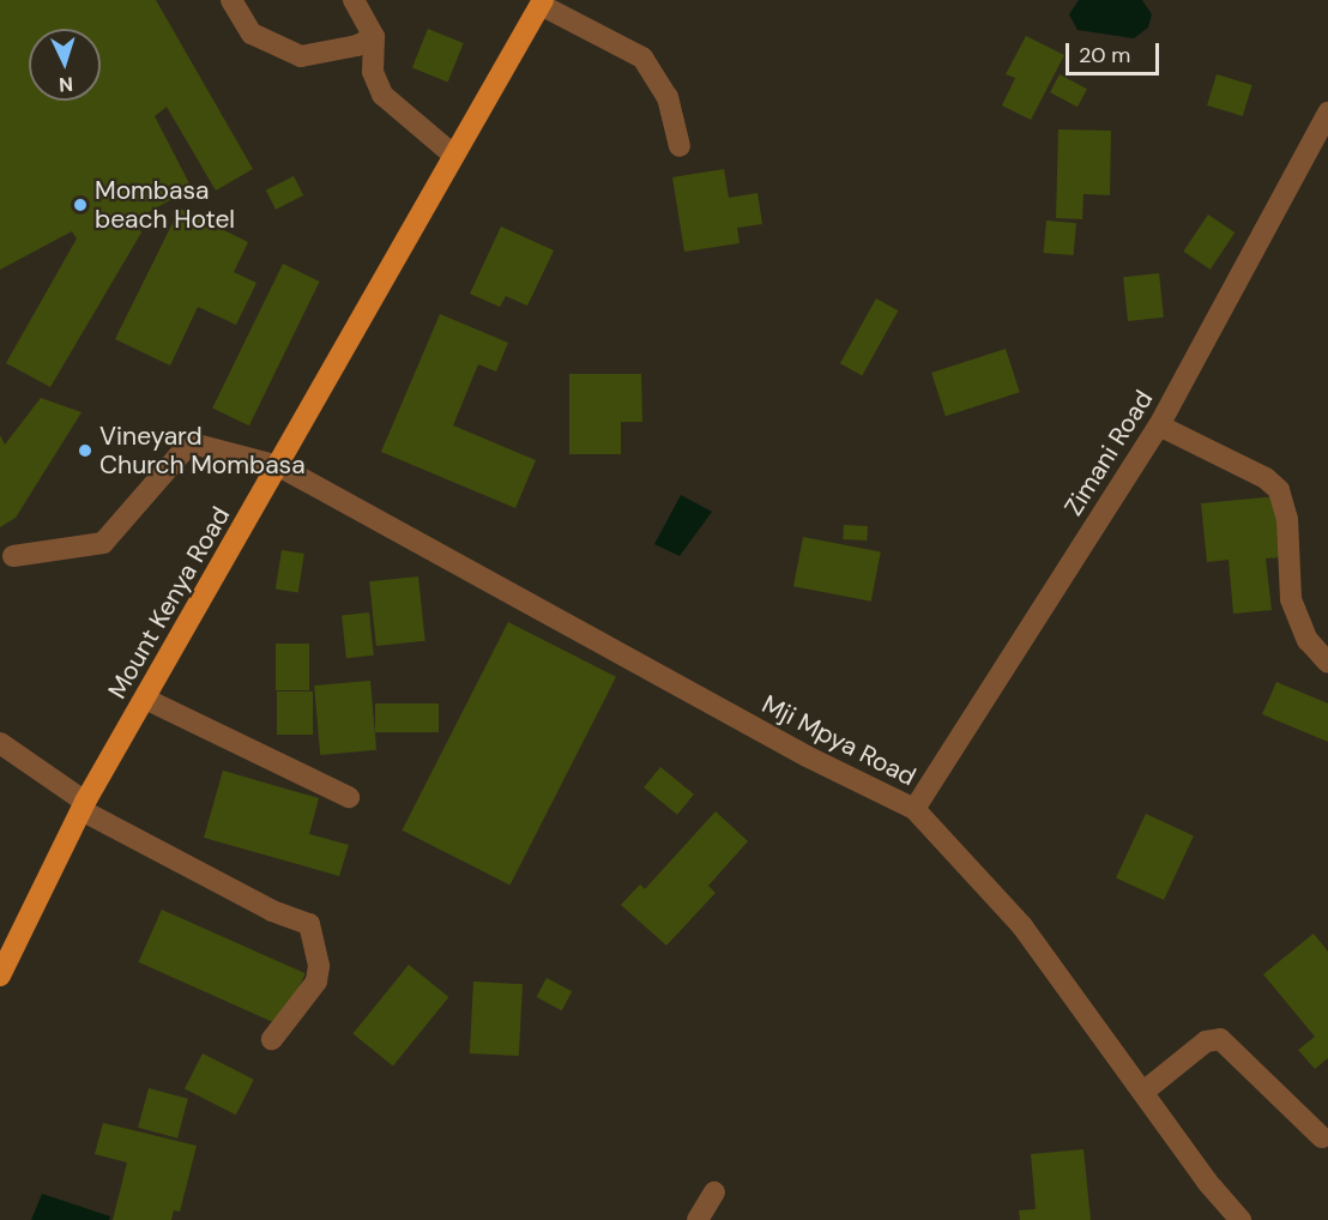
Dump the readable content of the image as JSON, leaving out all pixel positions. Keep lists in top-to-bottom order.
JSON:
{
  "streets": {
    "main road": ["Mount Kenya Road"],
    "street": ["Zimani Road", "Mji Mpya Road"]
  },
  "crossings": [
    ["Zimani Road", "Mji Mpya Road"],
    ["Mount Kenya Road", "Mji Mpya Road"]
  ],
  "places": ["Mombasa beach Hotel", "Vineyard Church Mombasa"],
  "scale_bar": "20 m",
  "north": "bottom"
}
